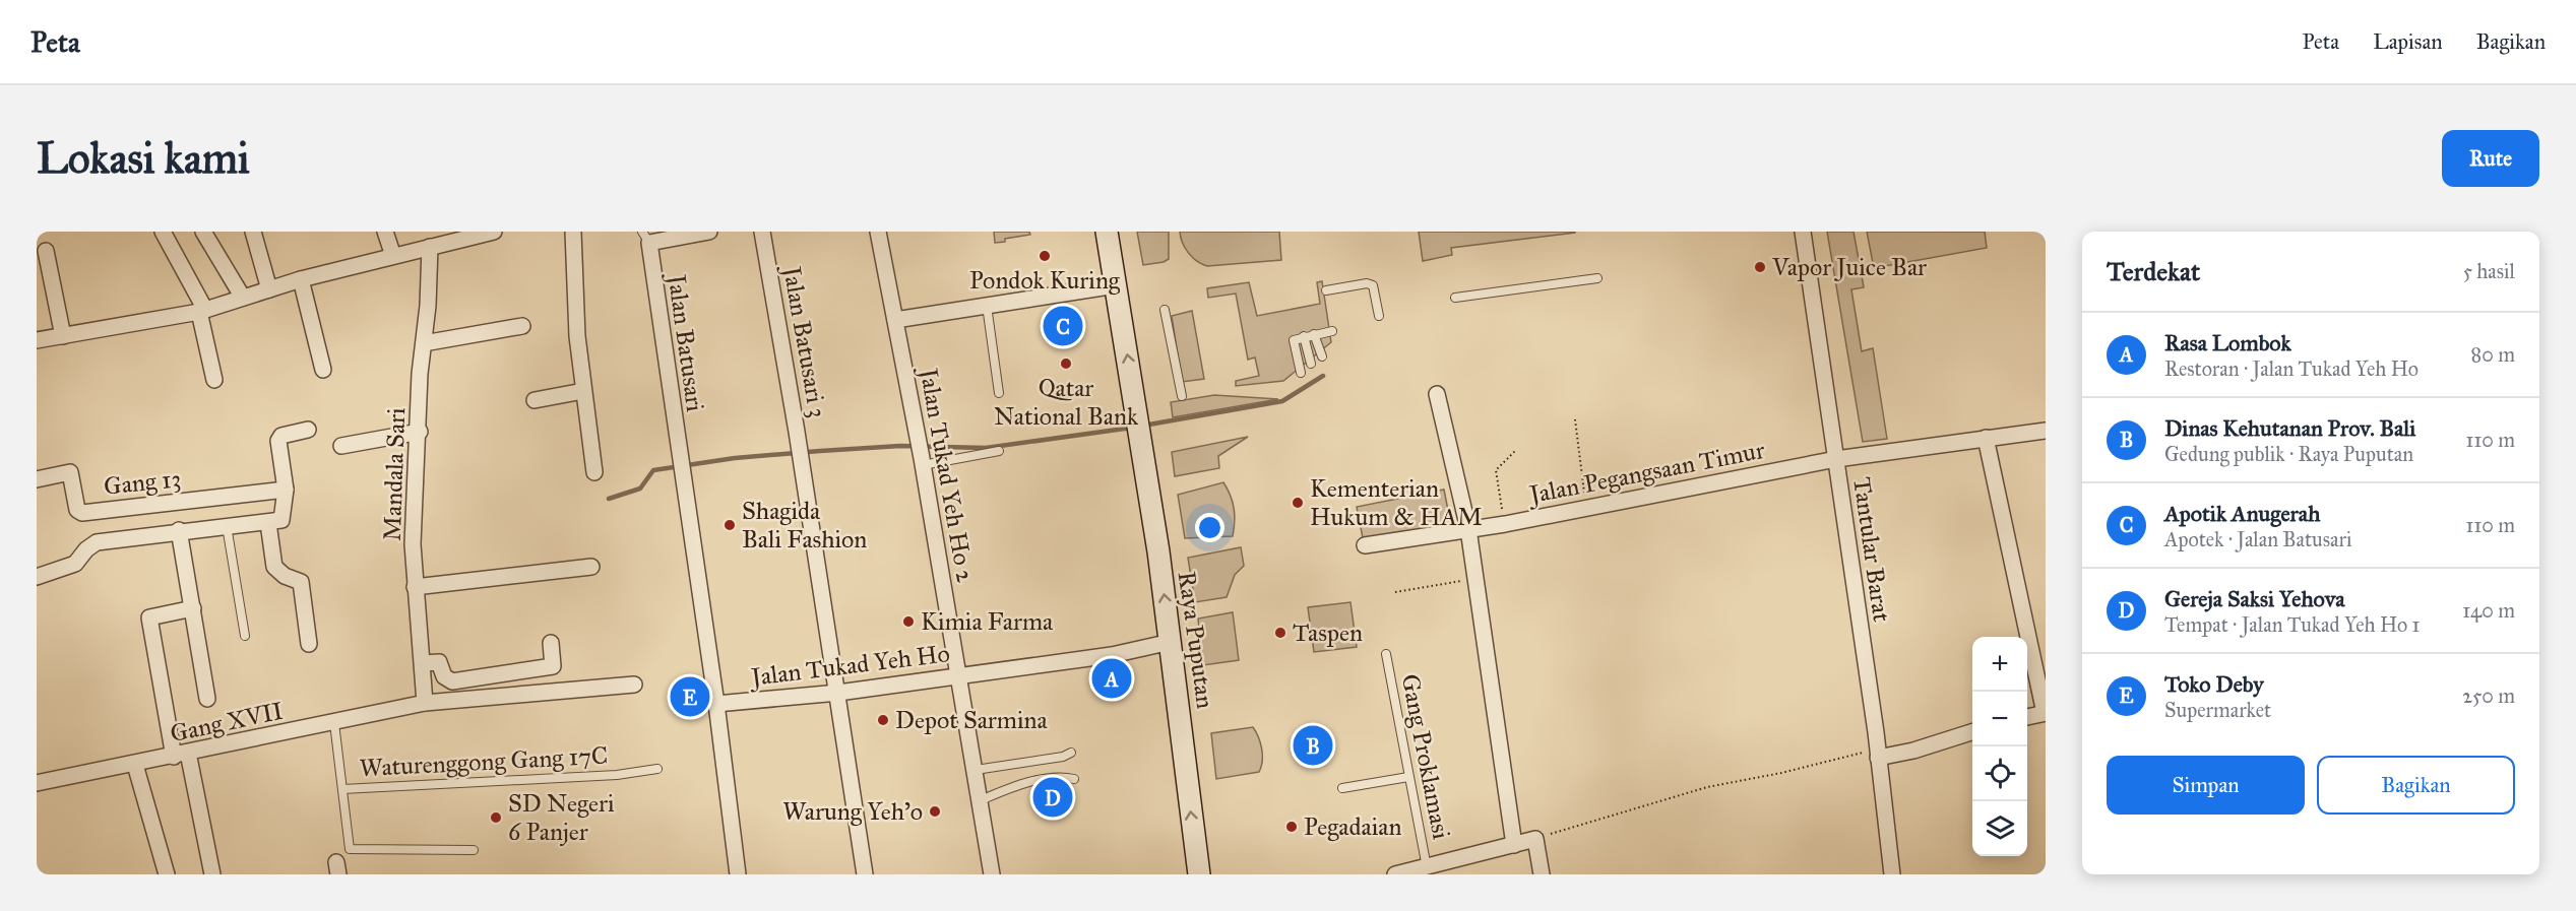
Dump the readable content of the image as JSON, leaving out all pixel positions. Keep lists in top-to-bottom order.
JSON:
{
  "streets": {
    "main road": ["Raya Puputan"],
    "street": [
      "Jalan Batusari 3",
      "Jalan Batusari",
      "Jalan Pegangsaan Timur",
      "Mandala Sari",
      "Jalan Tukad Yeh Ho 2",
      "Gang 13",
      "Tantular Barat",
      "Jalan Tukad Yeh Ho",
      "Gang XVII"
    ],
    "lane": ["Gang Proklamasi", "Waturenggong Gang 17C"]
  },
  "crossings": [
    ["Jalan Batusari 3", "Jalan Tukad Yeh Ho"],
    ["Jalan Batusari", "Jalan Tukad Yeh Ho"],
    ["Jalan Pegangsaan Timur", "Tantular Barat"],
    ["Mandala Sari", "Gang XVII"],
    ["Jalan Tukad Yeh Ho 2", "Jalan Tukad Yeh Ho"],
    ["Raya Puputan", "Jalan Tukad Yeh Ho"],
    ["Gang XVII", "Waturenggong Gang 17C"]
  ],
  "one_way": ["Raya Puputan"],
  "places": [
    "Pondok Kuring",
    "Vapor Juice Bar",
    "Qatar National Bank",
    "Kementerian Hukum & HAM",
    "Shagida Bali Fashion",
    "Kimia Farma",
    "Taspen",
    "Depot Sarmina",
    "Warung Yeh'o",
    "SD Negeri 6 Panjer",
    "Pegadaian"
  ],
  "page": {
    "header": "Peta",
    "nav": ["Peta", "Lapisan", "Bagikan"],
    "buttons": [
      "Rute",
      ["Simpan", "Bagikan"]
    ],
    "title": "Lokasi kami",
    "heading": ["Terdekat", "5 hasil"],
    "pins": [
      "C",
      "A",
      "E",
      "B",
      "D"
    ],
    "list": [
      {
        "mark": "A",
        "name": "Rasa Lombok",
        "note": "Restoran · Jalan Tukad Yeh Ho",
        "value": "80 m"
      },
      {
        "mark": "B",
        "name": "Dinas Kehutanan Prov. Bali",
        "note": "Gedung publik · Raya Puputan",
        "value": "110 m"
      },
      {
        "mark": "C",
        "name": "Apotik Anugerah",
        "note": "Apotek · Jalan Batusari",
        "value": "110 m"
      },
      {
        "mark": "D",
        "name": "Gereja Saksi Yehova",
        "note": "Tempat · Jalan Tukad Yeh Ho 1",
        "value": "140 m"
      },
      {
        "mark": "E",
        "name": "Toko Deby",
        "note": "Supermarket",
        "value": "250 m"
      }
    ],
    "map_buttons": ["+", "−"]
  }
}
